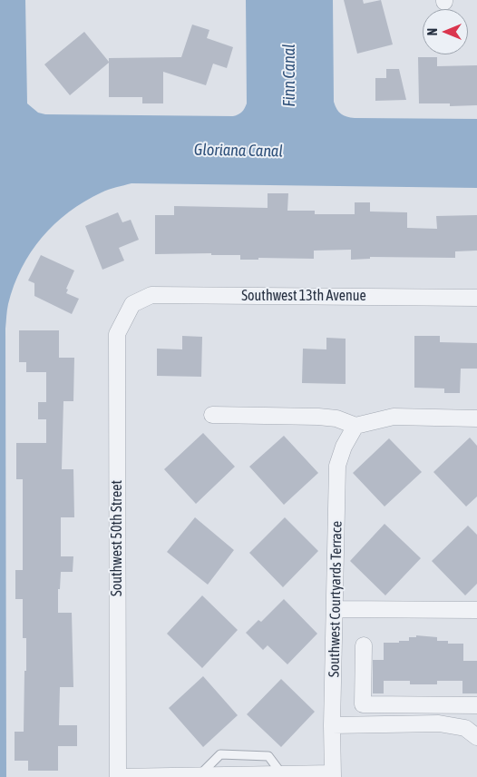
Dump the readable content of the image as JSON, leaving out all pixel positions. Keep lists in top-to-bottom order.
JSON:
{
  "streets": {
    "street": ["Southwest 13th Avenue", "Southwest 50th Street", "Southwest Courtyards Terrace"]
  },
  "crossings": [
    ["Southwest 13th Avenue", "Southwest 50th Street"]
  ],
  "water": ["Finn Canal", "Gloriana Canal"],
  "north": "left"
}
